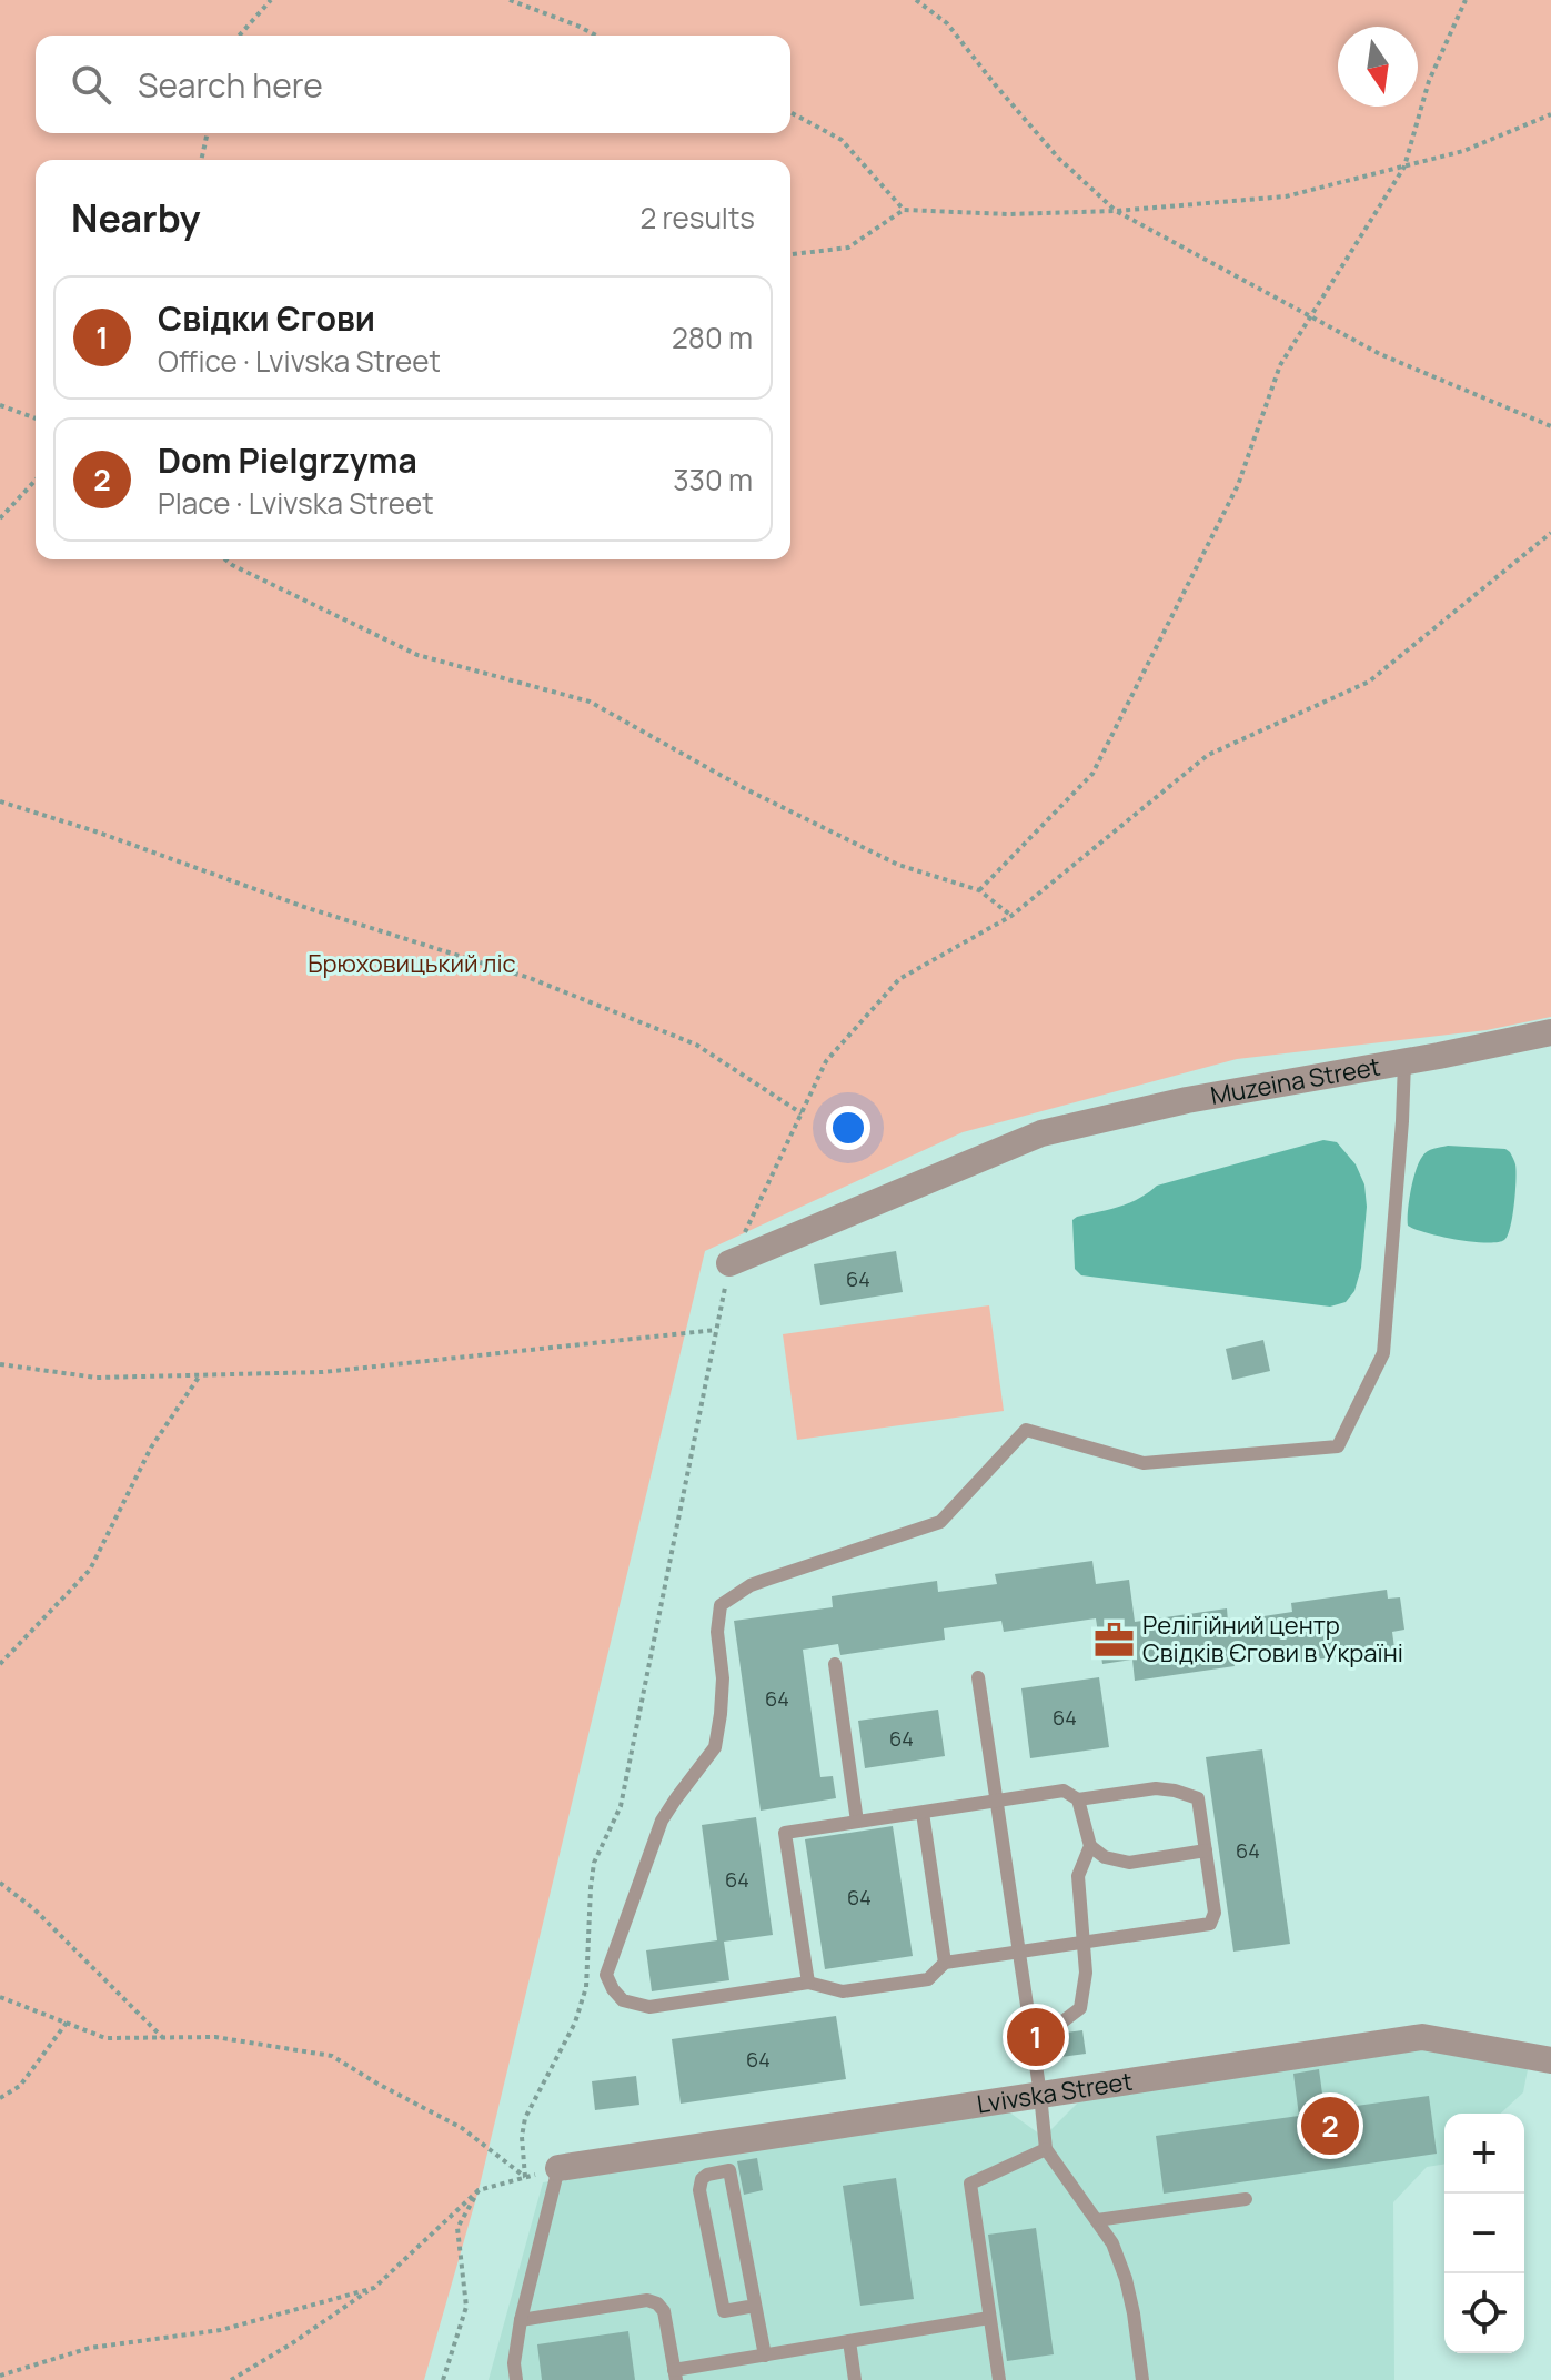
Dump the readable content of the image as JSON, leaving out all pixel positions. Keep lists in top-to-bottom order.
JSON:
{
  "streets": {
    "street": ["Muzeina Street", "Lvivska Street"]
  },
  "parks": ["Брюховицький ліс"],
  "places": {
    "office": ["Релігійний центр Свідків Єгови в Україні"]
  },
  "house_numbers": [
    "64",
    "64",
    "64",
    "64",
    "64",
    "64",
    "64",
    "64"
  ],
  "north": "bottom",
  "page": {
    "search": "Search here",
    "heading": ["Nearby", "2 results"],
    "list": [
      {
        "mark": "1",
        "name": "Свідки Єгови",
        "note": "Office · Lvivska Street",
        "value": "280 m"
      },
      {
        "mark": "2",
        "name": "Dom Pielgrzyma",
        "note": "Place · Lvivska Street",
        "value": "330 m"
      }
    ],
    "pins": ["1", "2"],
    "map_buttons": ["+", "−"]
  }
}
